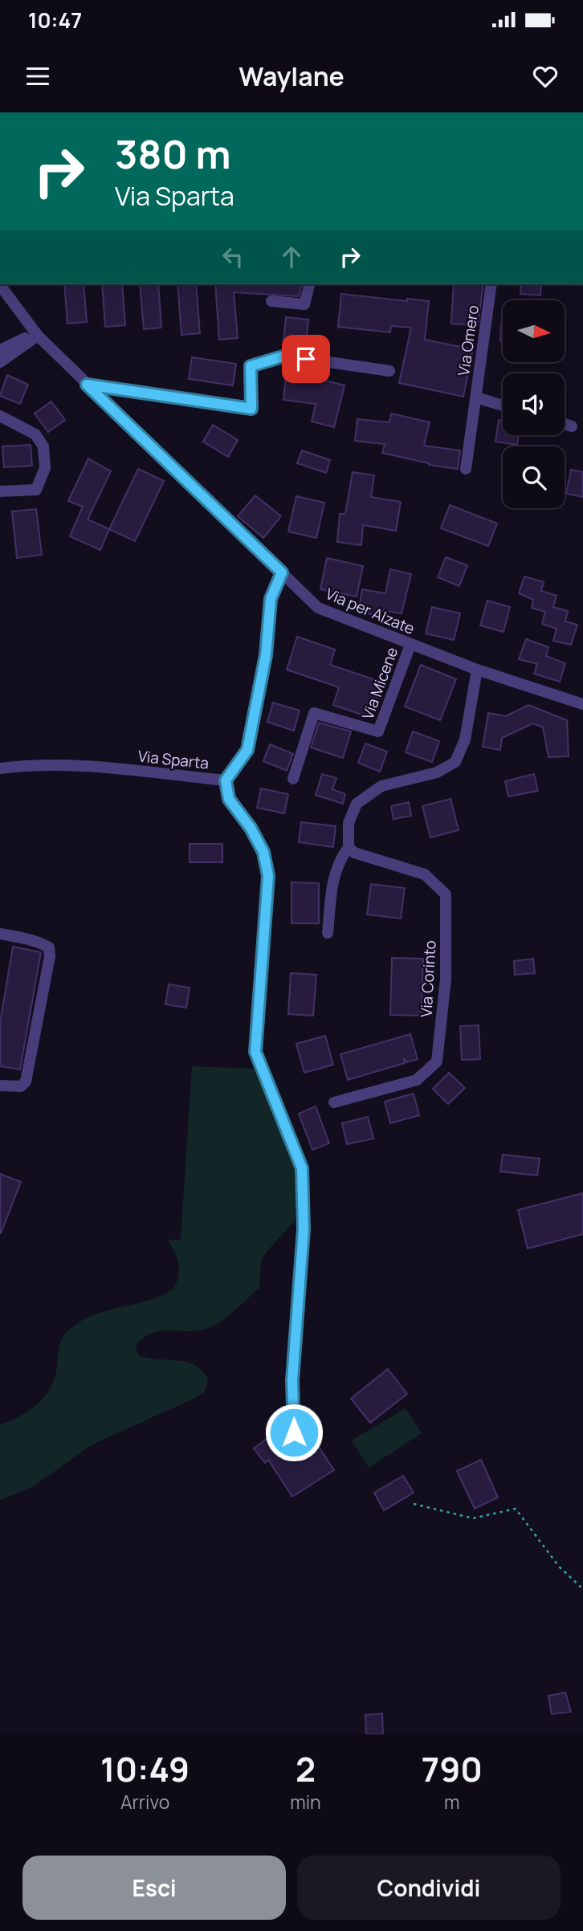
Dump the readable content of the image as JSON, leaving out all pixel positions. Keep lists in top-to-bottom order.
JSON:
{
  "streets": {
    "street": [
      "Via Omero",
      "Via per Alzate",
      "Via Micene",
      "Via Sparta",
      "Via Corinto"
    ]
  },
  "crossings": [
    ["Via per Alzate", "Via Micene"],
    ["Via per Alzate", "Via Sparta"]
  ],
  "north": "right",
  "page": {
    "status": "10:47",
    "header": "Waylane",
    "turn": ["380 m", "Via Sparta"],
    "eta": [
      "10:49",
      "Arrivo",
      "2",
      "min",
      "790",
      "m"
    ],
    "buttons": ["Esci", "Condividi"]
  }
}
